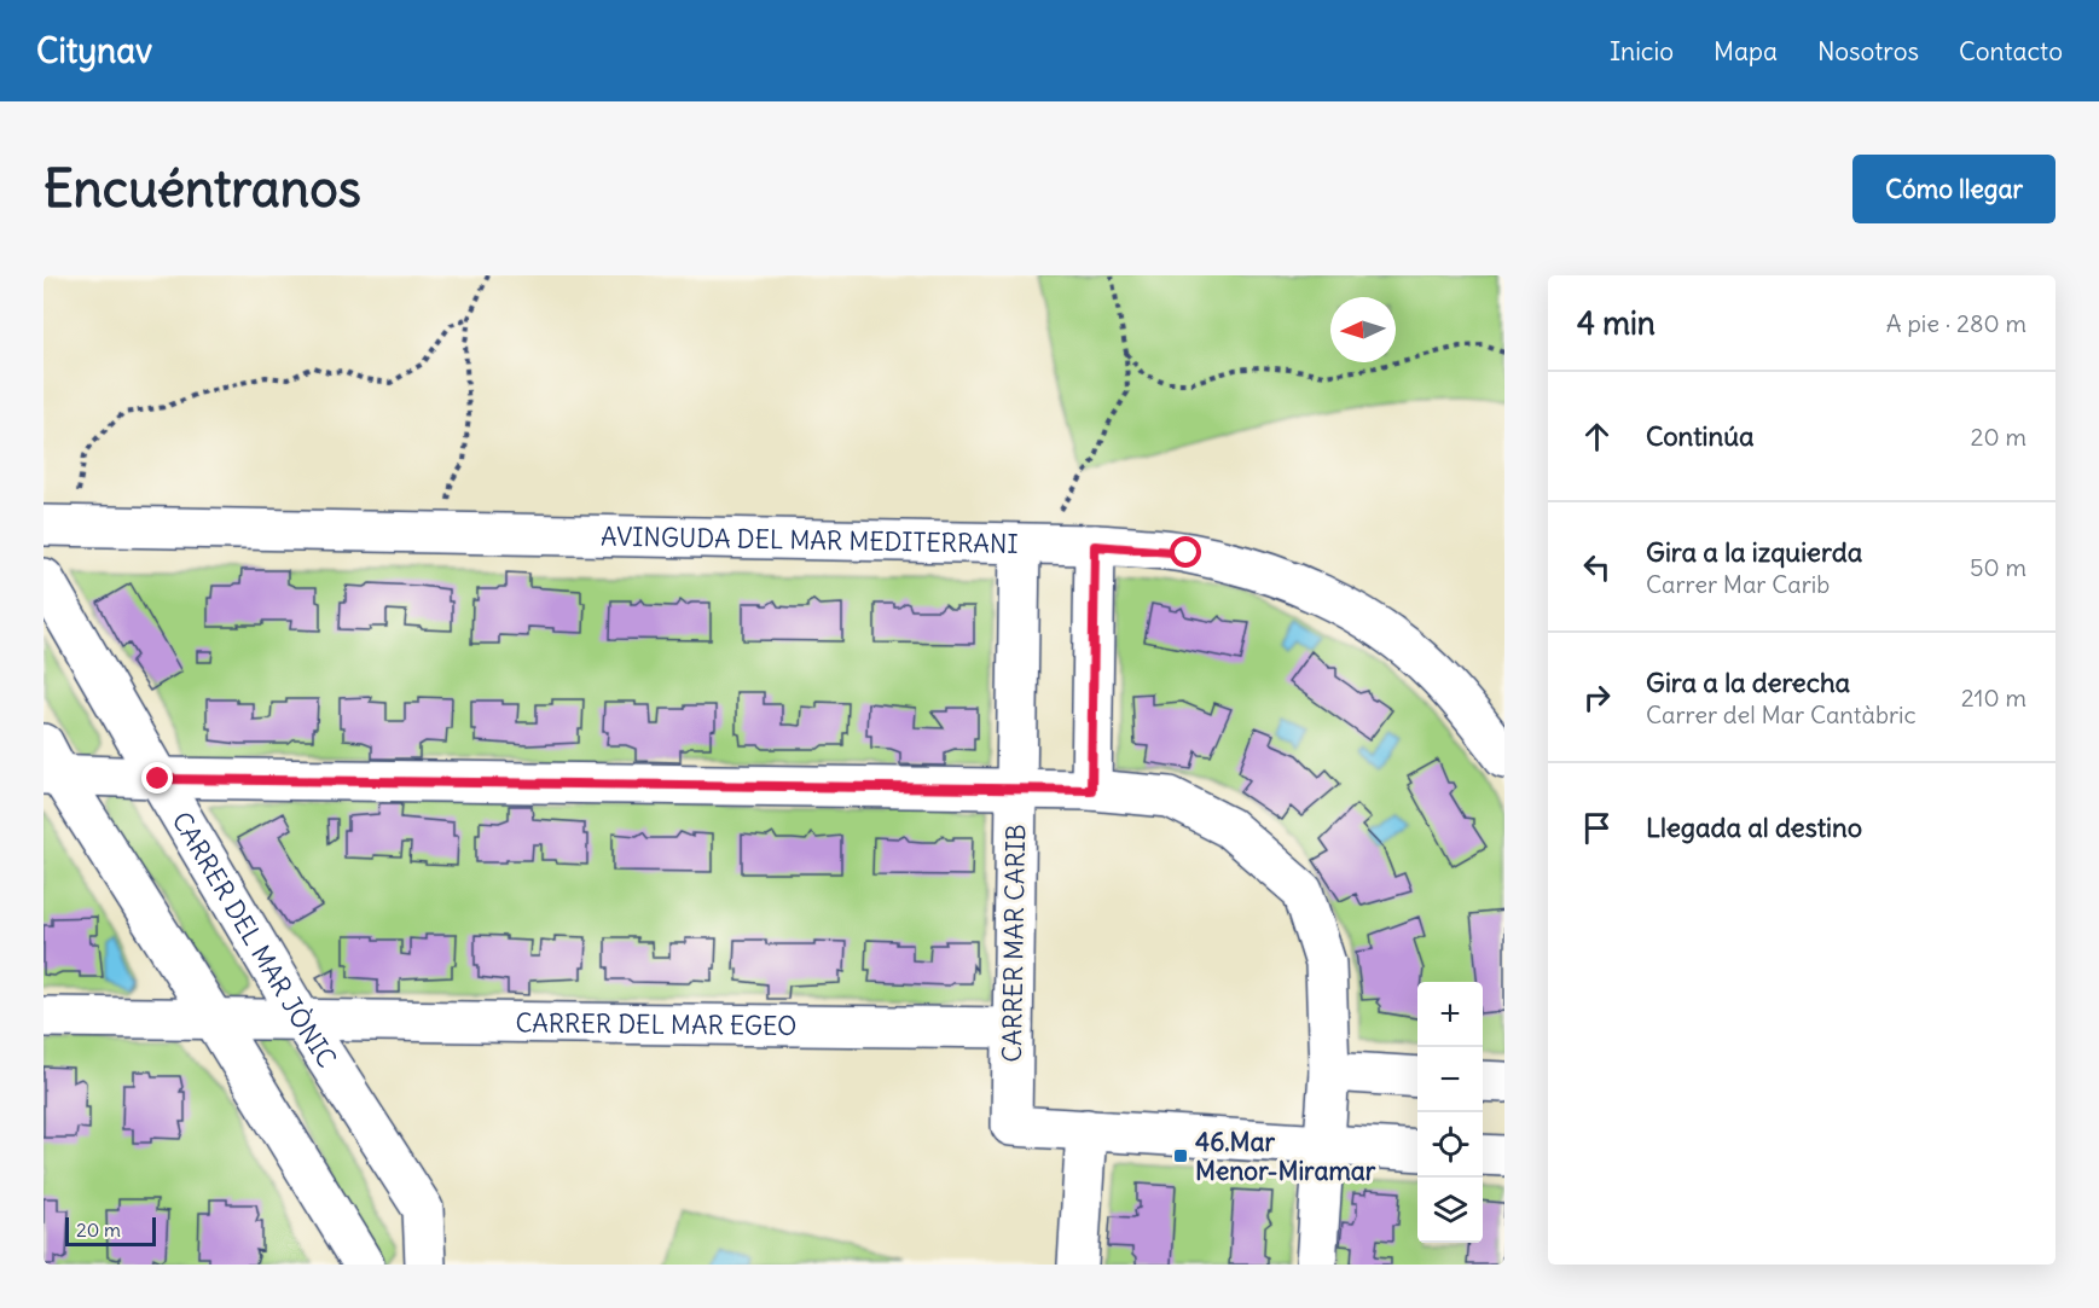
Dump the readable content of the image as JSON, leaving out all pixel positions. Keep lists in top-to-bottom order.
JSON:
{
  "streets": {
    "street": [
      "AVINGUDA DEL MAR MEDITERRANI",
      "CARRER DEL MAR JÒNIC",
      "CARRER MAR CARIB",
      "CARRER DEL MAR EGEO"
    ]
  },
  "crossings": [
    ["AVINGUDA DEL MAR MEDITERRANI", "CARRER MAR CARIB"],
    ["CARRER DEL MAR JÒNIC", "CARRER DEL MAR EGEO"],
    ["CARRER MAR CARIB", "CARRER DEL MAR EGEO"]
  ],
  "places": {
    "transit": ["46.Mar Menor-Miramar"]
  },
  "scale_bar": "20 m",
  "north": "left",
  "page": {
    "header": "Citynav",
    "nav": [
      "Inicio",
      "Mapa",
      "Nosotros",
      "Contacto"
    ],
    "buttons": "Cómo llegar",
    "title": "Encuéntranos",
    "heading": ["4 min", "A pie · 280 m"],
    "list": [
      ["Continúa", "20 m"],
      ["Gira a la izquierda", "Carrer Mar Carib", "50 m"],
      ["Gira a la derecha", "Carrer del Mar Cantàbric", "210 m"],
      "Llegada al destino"
    ],
    "map_buttons": ["+", "−"],
    "scale": "20 m"
  }
}
